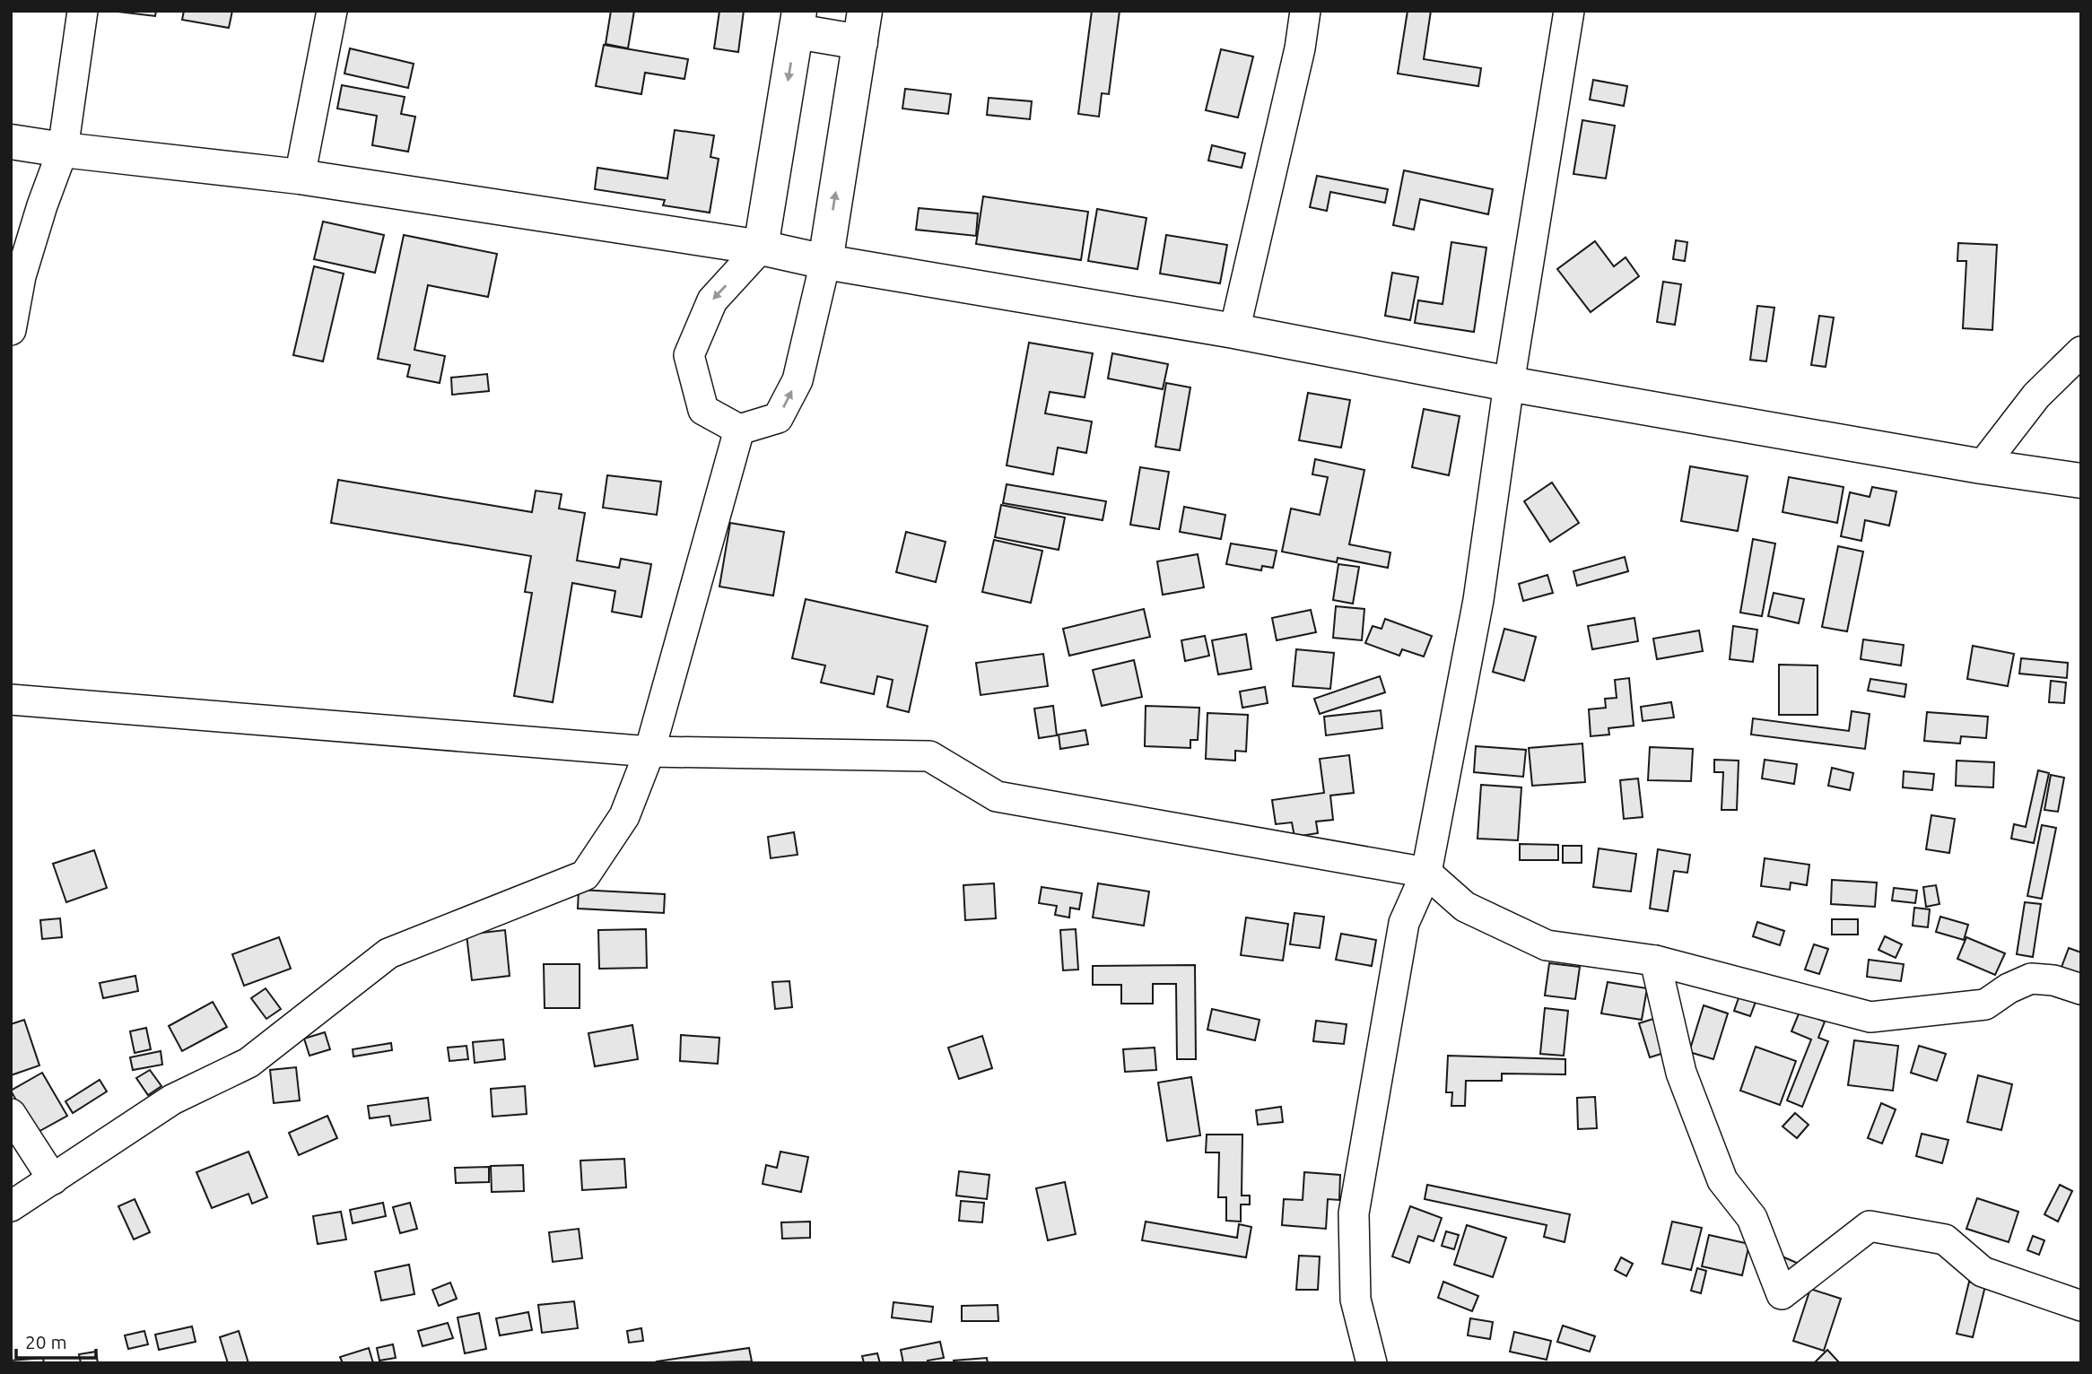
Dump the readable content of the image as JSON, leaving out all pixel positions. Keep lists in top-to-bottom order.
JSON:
{
  "scale_bar": "20 m"
}
